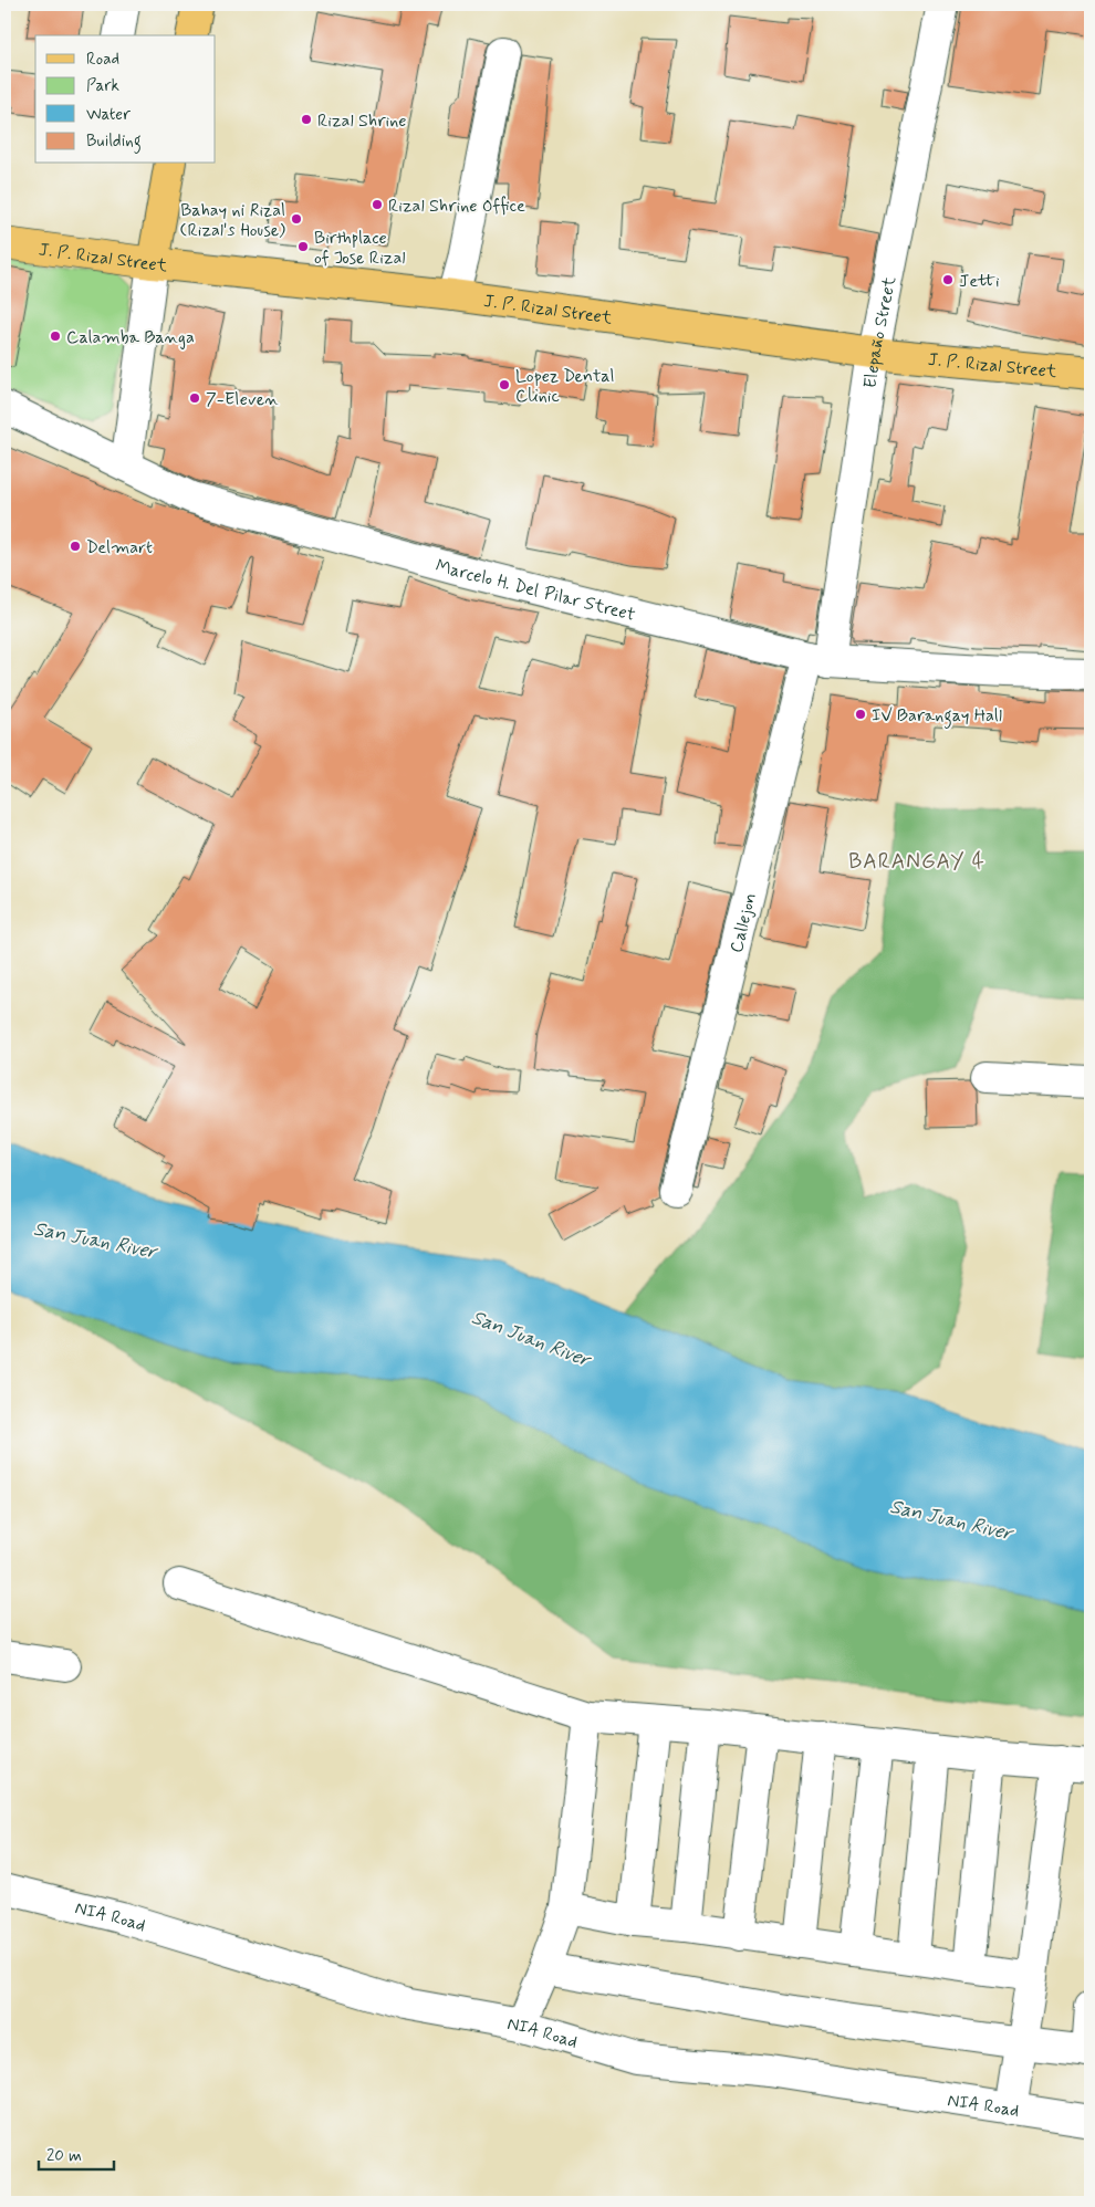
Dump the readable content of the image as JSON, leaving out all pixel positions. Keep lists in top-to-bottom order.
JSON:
{
  "streets": {
    "main road": ["J. P. Rizal Street"],
    "street": [
      "Elepaño Street",
      "Marcelo H. Del Pilar Street",
      "Callejon",
      "NIA Road"
    ]
  },
  "crossings": [
    ["J. P. Rizal Street", "Elepaño Street"],
    ["Elepaño Street", "Marcelo H. Del Pilar Street"],
    ["Elepaño Street", "Callejon"],
    ["Marcelo H. Del Pilar Street", "Callejon"]
  ],
  "districts": ["BARANGAY 4"],
  "water": ["San Juan River"],
  "places": [
    "Rizal Shrine",
    "Rizal Shrine Office",
    "Bahay ni Rizal (Rizal's House)",
    "Birthplace of Jose Rizal",
    "Jetti",
    "Calamba Banga",
    "Lopez Dental Clinic",
    "7-Eleven",
    "Delmart",
    "IV Barangay Hall"
  ],
  "legend": [
    "Road",
    "Park",
    "Water",
    "Building"
  ],
  "scale_bar": "20 m"
}
